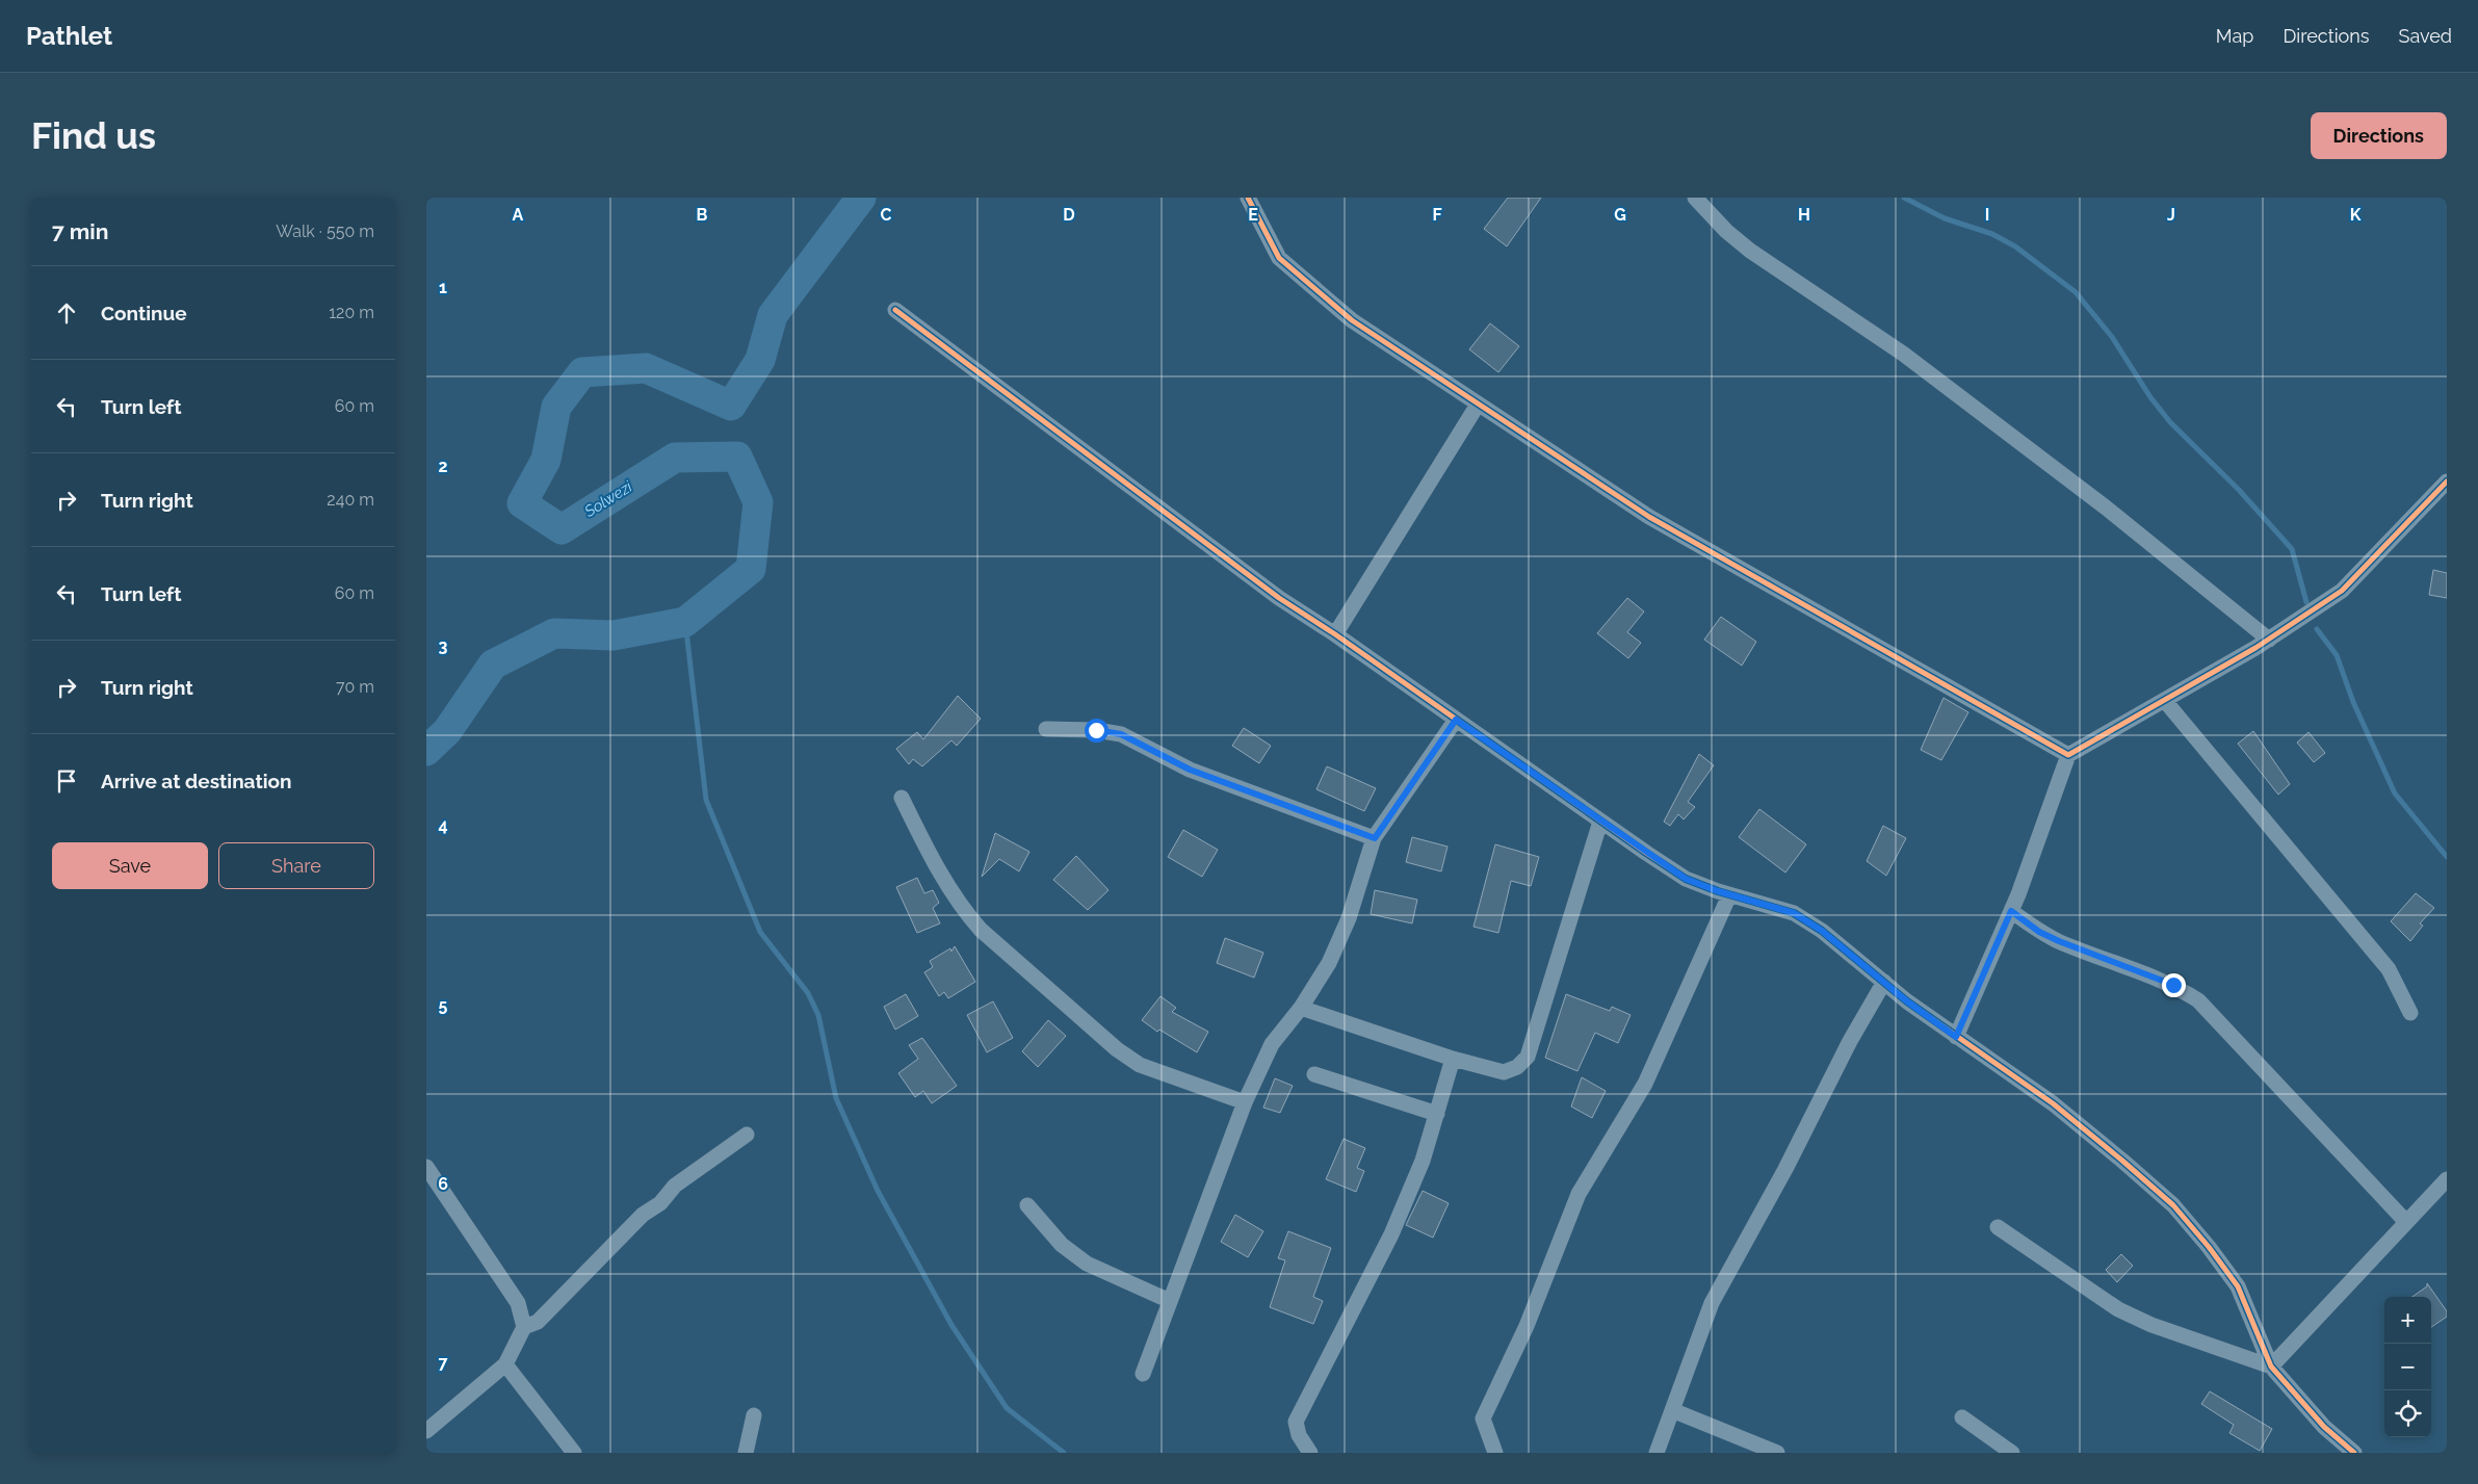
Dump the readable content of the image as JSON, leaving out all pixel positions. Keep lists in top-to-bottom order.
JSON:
{
  "water": ["Solwezi"],
  "page": {
    "header": "Pathlet",
    "nav": ["Map", "Directions", "Saved"],
    "buttons": [
      "Directions",
      ["Save", "Share"]
    ],
    "title": "Find us",
    "heading": ["7 min", "Walk · 550 m"],
    "list": [
      ["Continue", "120 m"],
      ["Turn left", "60 m"],
      ["Turn right", "240 m"],
      ["Turn left", "60 m"],
      ["Turn right", "70 m"],
      "Arrive at destination"
    ],
    "map_buttons": ["+", "−"]
  },
  "grid": {
    "columns": [
      "A",
      "B",
      "C",
      "D",
      "E",
      "F",
      "G",
      "H",
      "I",
      "J",
      "K"
    ],
    "rows": [
      "1",
      "2",
      "3",
      "4",
      "5",
      "6",
      "7"
    ]
  }
}
